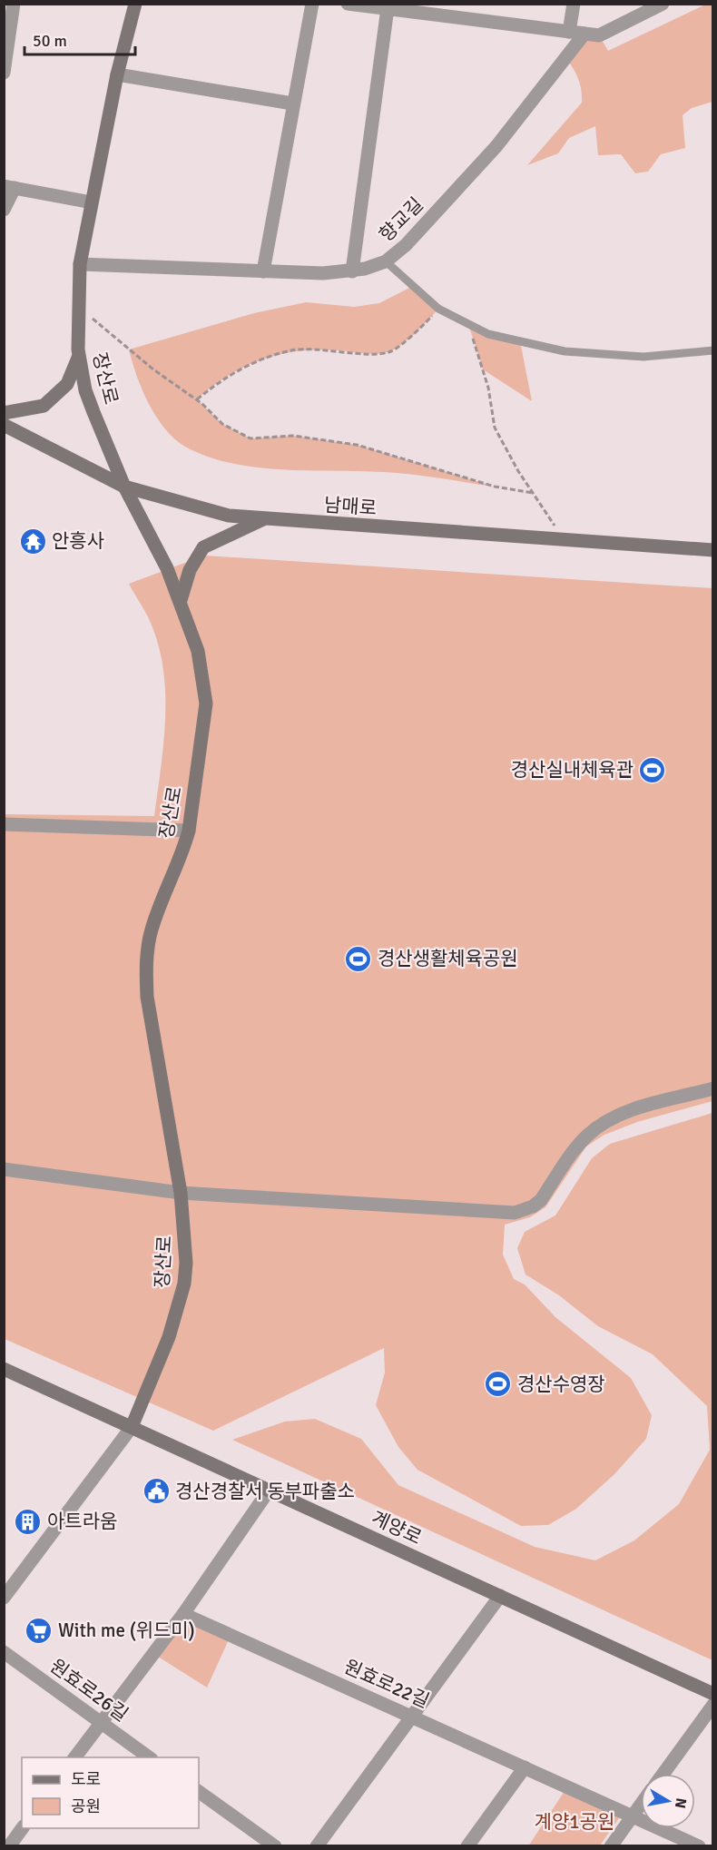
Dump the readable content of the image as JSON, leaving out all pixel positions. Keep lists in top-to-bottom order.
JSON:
{
  "streets": {
    "street": [
      "향교길",
      "장산로",
      "남매로",
      "계양로",
      "원효로22길",
      "원효로26길"
    ]
  },
  "crossings": [
    ["향교길", "장산로"],
    ["장산로", "남매로"],
    ["장산로", "계양로"]
  ],
  "parks": ["계양1공원"],
  "places": {
    "temple": ["안흥사"],
    "sports": ["경산실내체육관", "경산생활체육공원", "경산수영장"],
    "public building": ["경산경찰서 동부파출소"],
    "building": ["아트라움"],
    "supermarket": ["With me (위드미)"]
  },
  "legend": ["도로", "공원"],
  "scale_bar": "50 m",
  "north": "right"
}
